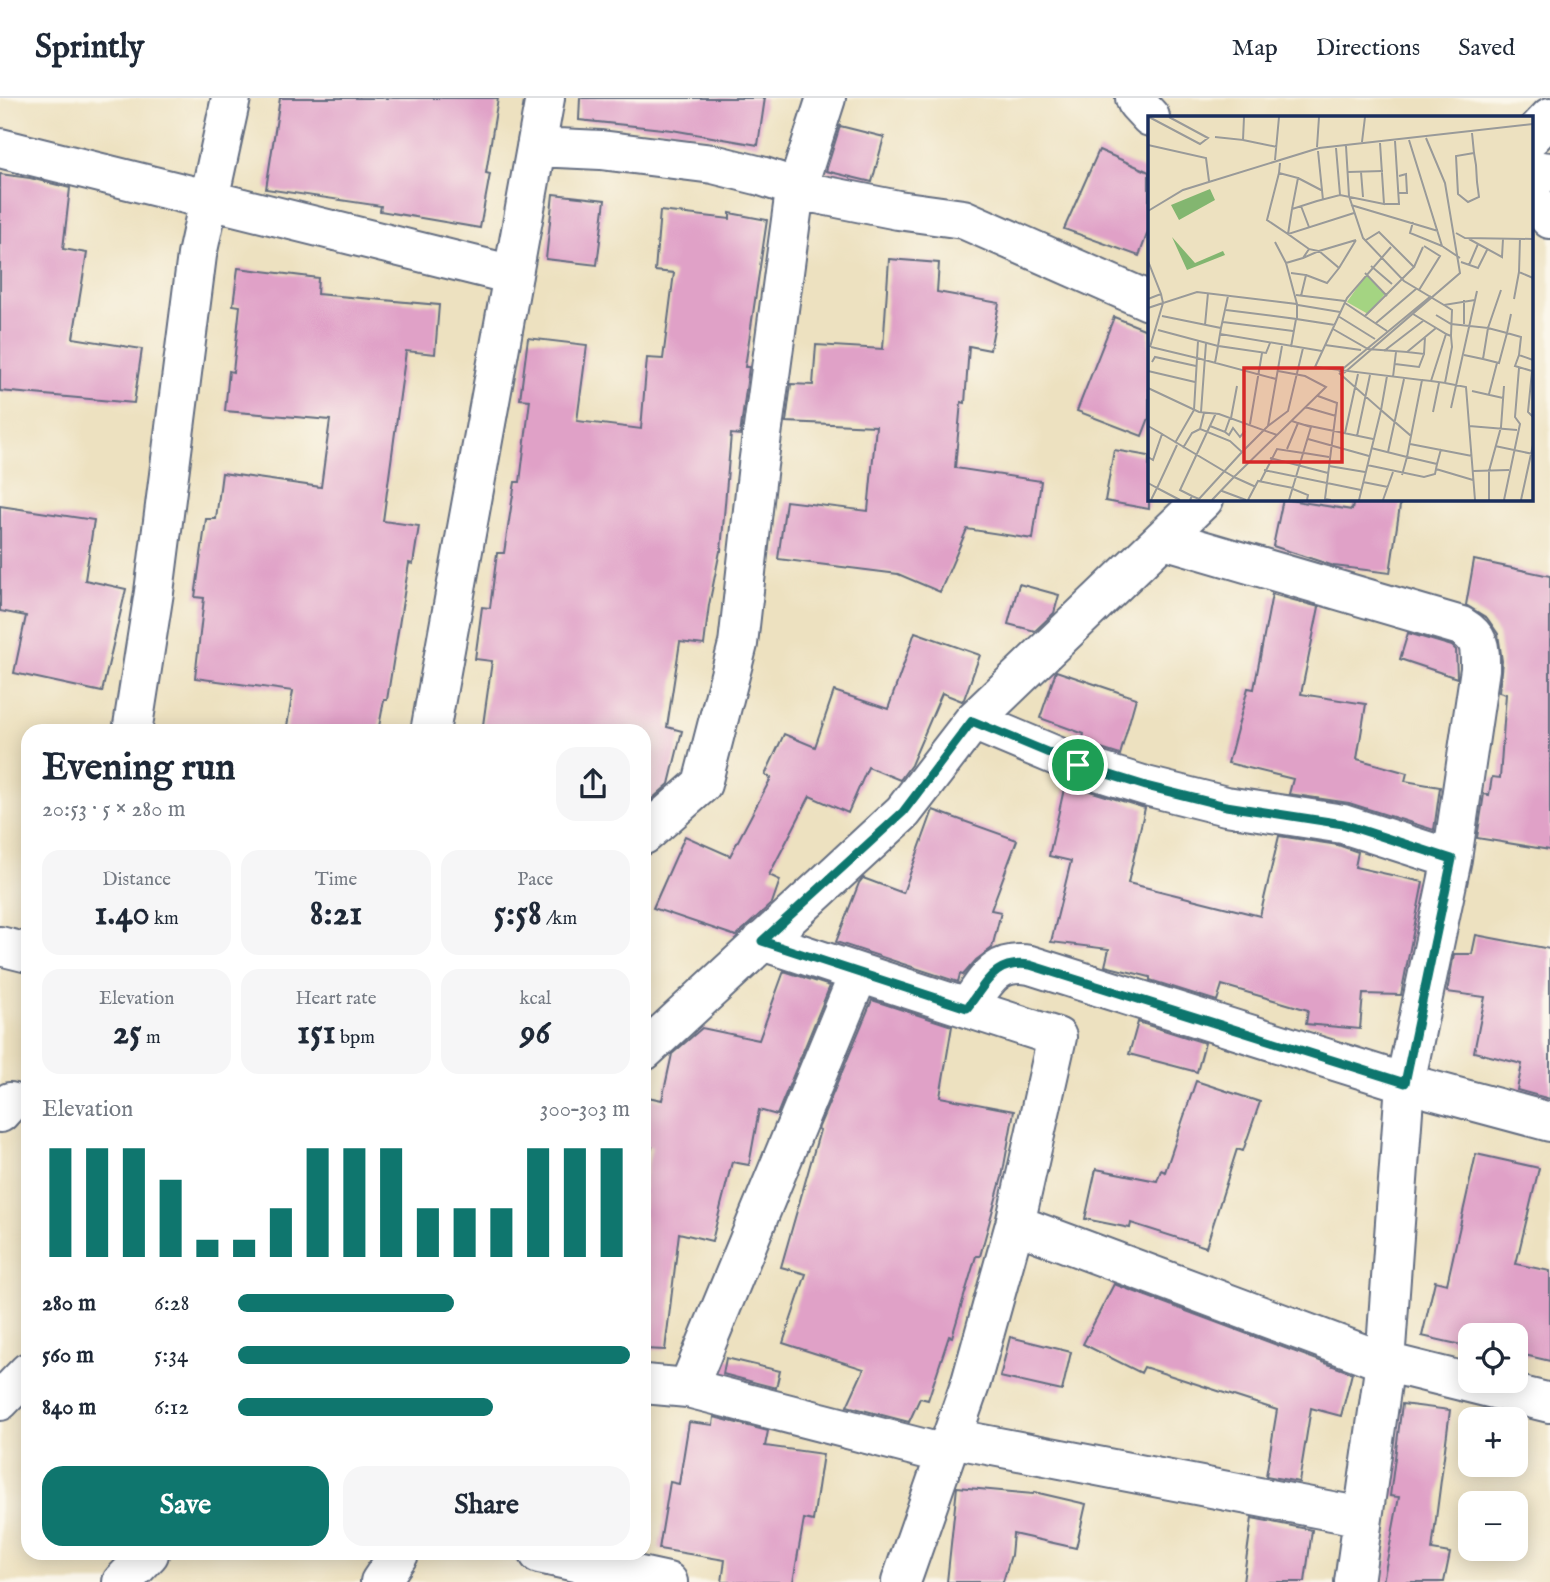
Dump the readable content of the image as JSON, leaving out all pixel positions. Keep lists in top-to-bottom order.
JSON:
{
  "page": {
    "header": "Sprintly",
    "nav": ["Map", "Directions", "Saved"],
    "heading": ["Evening run", "20:53 · 5 × 280 m"],
    "stats": [
      ["Distance", "1.40 km"],
      ["Time", "8:21"],
      ["Pace", "5:58 /km"],
      ["Elevation", "25 m"],
      ["Heart rate", "151 bpm"],
      ["kcal", "96"]
    ],
    "chart": ["Elevation", "300–303 m"],
    "list": [
      {
        "name": "280 m",
        "note": "6:28"
      },
      {
        "name": "560 m",
        "note": "5:34"
      },
      {
        "name": "840 m",
        "note": "6:12"
      }
    ],
    "map_buttons": ["+", "−"],
    "buttons": ["Save", "Share"]
  }
}
